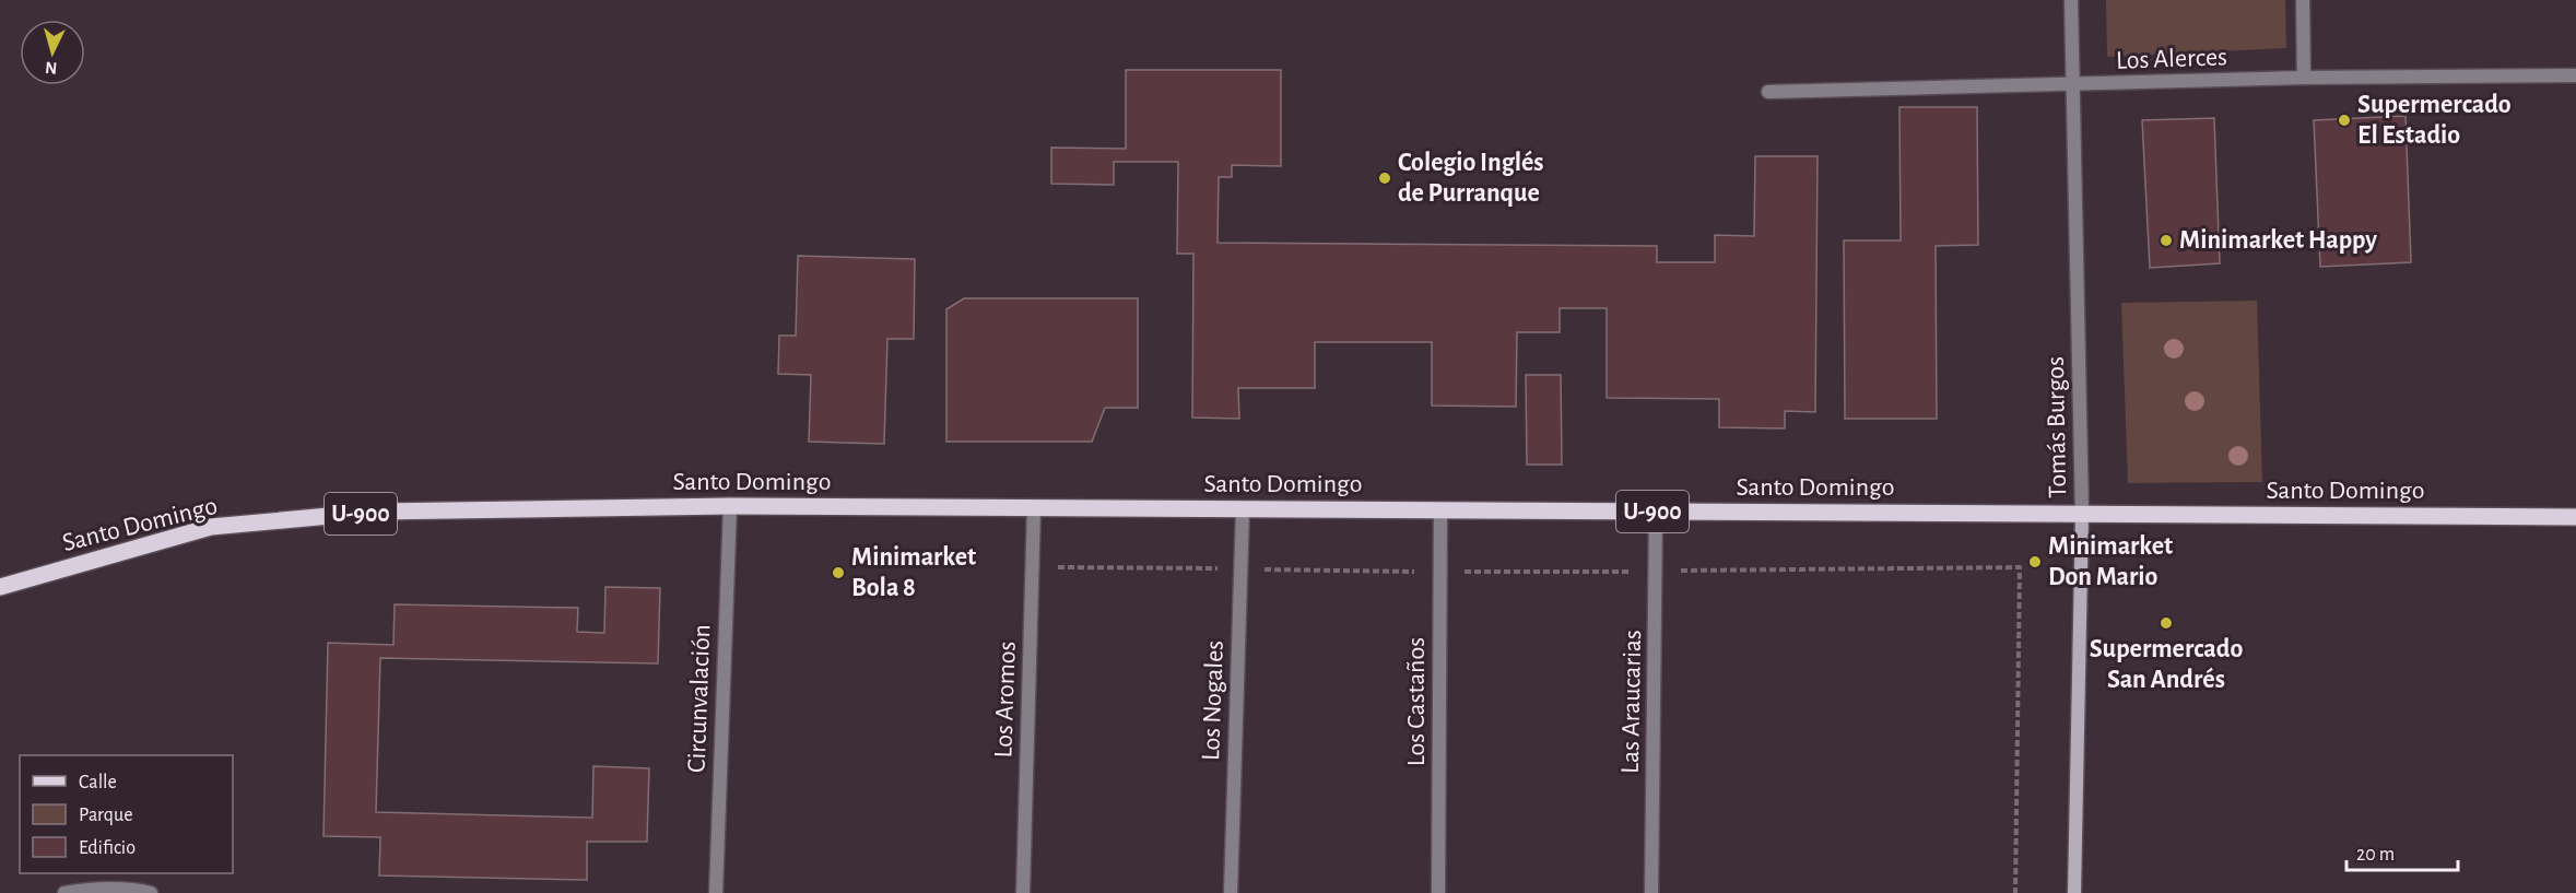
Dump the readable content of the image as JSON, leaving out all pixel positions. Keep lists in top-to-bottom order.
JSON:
{
  "streets": {
    "main road": ["Santo Domingo", "U-900"],
    "street": [
      "Los Alerces",
      "Tomás Burgos",
      "Circunvalación",
      "Los Aromos",
      "Los Nogales",
      "Los Castaños",
      "Las Araucarias"
    ]
  },
  "crossings": [
    ["Los Alerces", "Tomás Burgos"],
    ["Tomás Burgos", "Santo Domingo"],
    ["Santo Domingo", "Circunvalación"],
    ["Santo Domingo", "Los Aromos"],
    ["Santo Domingo", "Los Nogales"],
    ["Santo Domingo", "Los Castaños"],
    ["Santo Domingo", "Las Araucarias"]
  ],
  "places": [
    "Supermercado El Estadio",
    "Colegio Inglés de Purranque",
    "Minimarket Happy",
    "Minimarket Don Mario",
    "Minimarket Bola 8",
    "Supermercado San Andrés"
  ],
  "legend": ["Calle", "Parque", "Edificio"],
  "scale_bar": "20 m",
  "north": "bottom"
}
